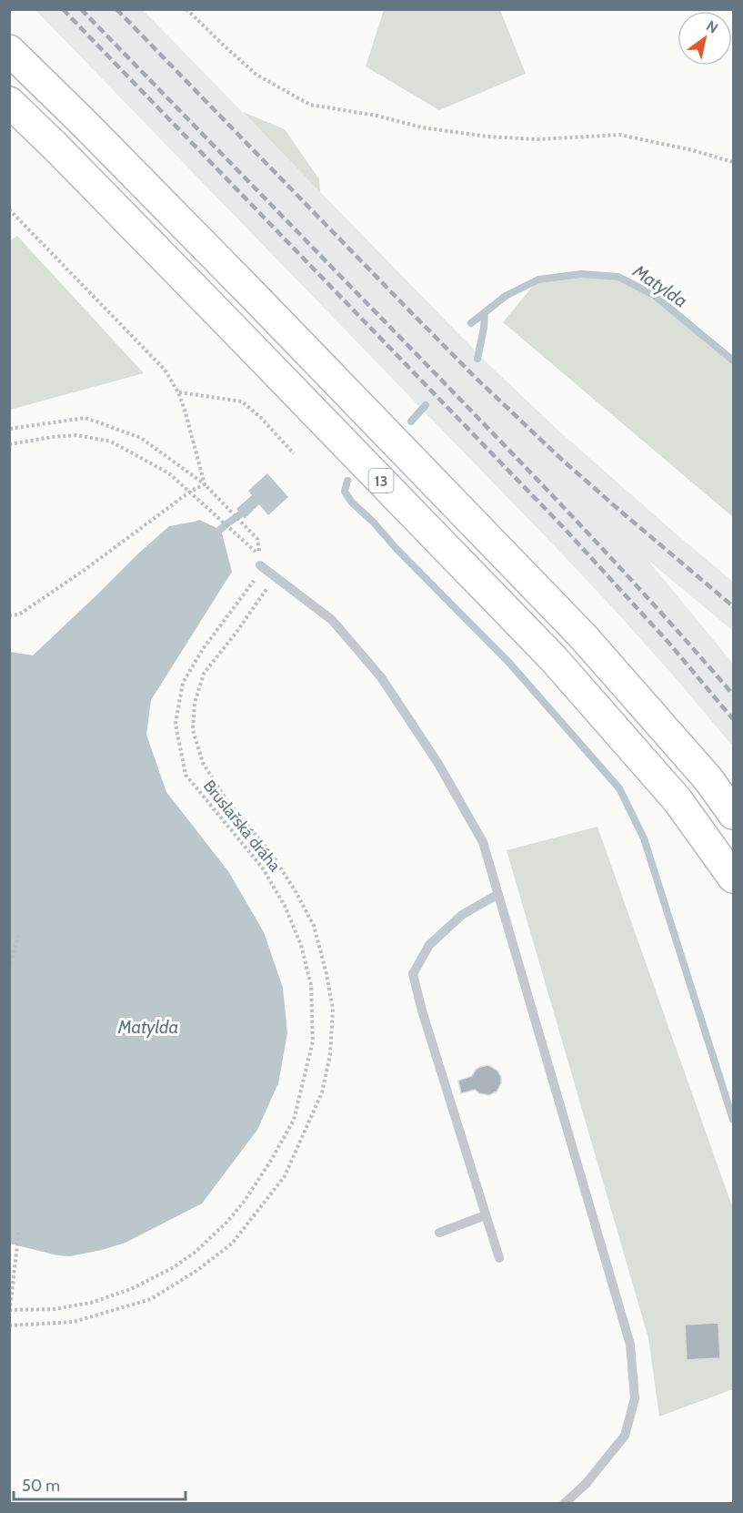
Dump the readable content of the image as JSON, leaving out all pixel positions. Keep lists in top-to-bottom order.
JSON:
{
  "streets": {
    "highway": ["13"],
    "path": ["Bruslařská dráha"]
  },
  "water": ["Matylda"],
  "scale_bar": "50 m",
  "north": "top right"
}
